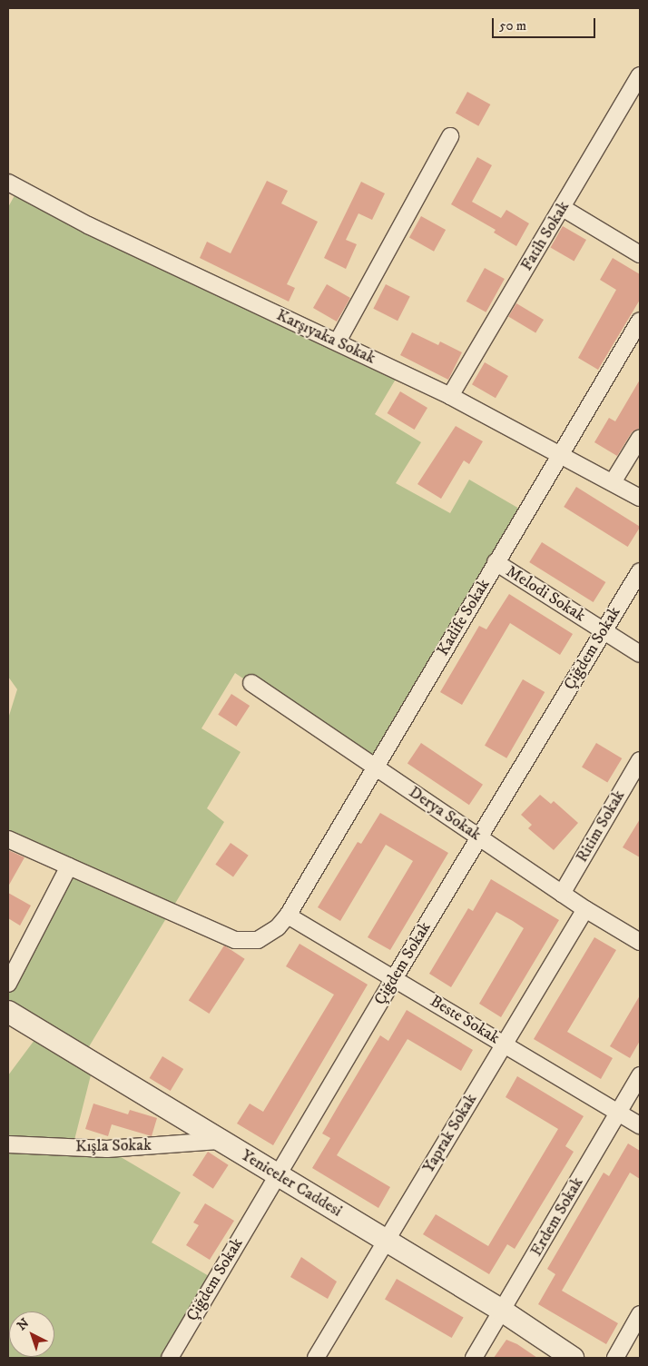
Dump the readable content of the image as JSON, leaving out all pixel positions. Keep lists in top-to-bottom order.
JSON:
{
  "streets": {
    "street": [
      "Fatih Sokak",
      "Karşıyaka Sokak",
      "Melodi Sokak",
      "Kadife Sokak",
      "Çiğdem Sokak",
      "Derya Sokak",
      "Ritim Sokak",
      "Beste Sokak",
      "Yaprak Sokak",
      "Kışla Sokak",
      "Yeniceler Caddesi",
      "Erdem Sokak"
    ]
  },
  "crossings": [
    ["Fatih Sokak", "Karşıyaka Sokak"],
    ["Karşıyaka Sokak", "Kadife Sokak"],
    ["Melodi Sokak", "Kadife Sokak"],
    ["Melodi Sokak", "Çiğdem Sokak"],
    ["Kadife Sokak", "Derya Sokak"],
    ["Kadife Sokak", "Beste Sokak"],
    ["Çiğdem Sokak", "Derya Sokak"],
    ["Çiğdem Sokak", "Beste Sokak"],
    ["Çiğdem Sokak", "Yeniceler Caddesi"],
    ["Derya Sokak", "Ritim Sokak"],
    ["Derya Sokak", "Yaprak Sokak"],
    ["Beste Sokak", "Yaprak Sokak"],
    ["Beste Sokak", "Erdem Sokak"],
    ["Yaprak Sokak", "Yeniceler Caddesi"],
    ["Kışla Sokak", "Yeniceler Caddesi"],
    ["Yeniceler Caddesi", "Erdem Sokak"]
  ],
  "scale_bar": "50 m",
  "north": "top left"
}
